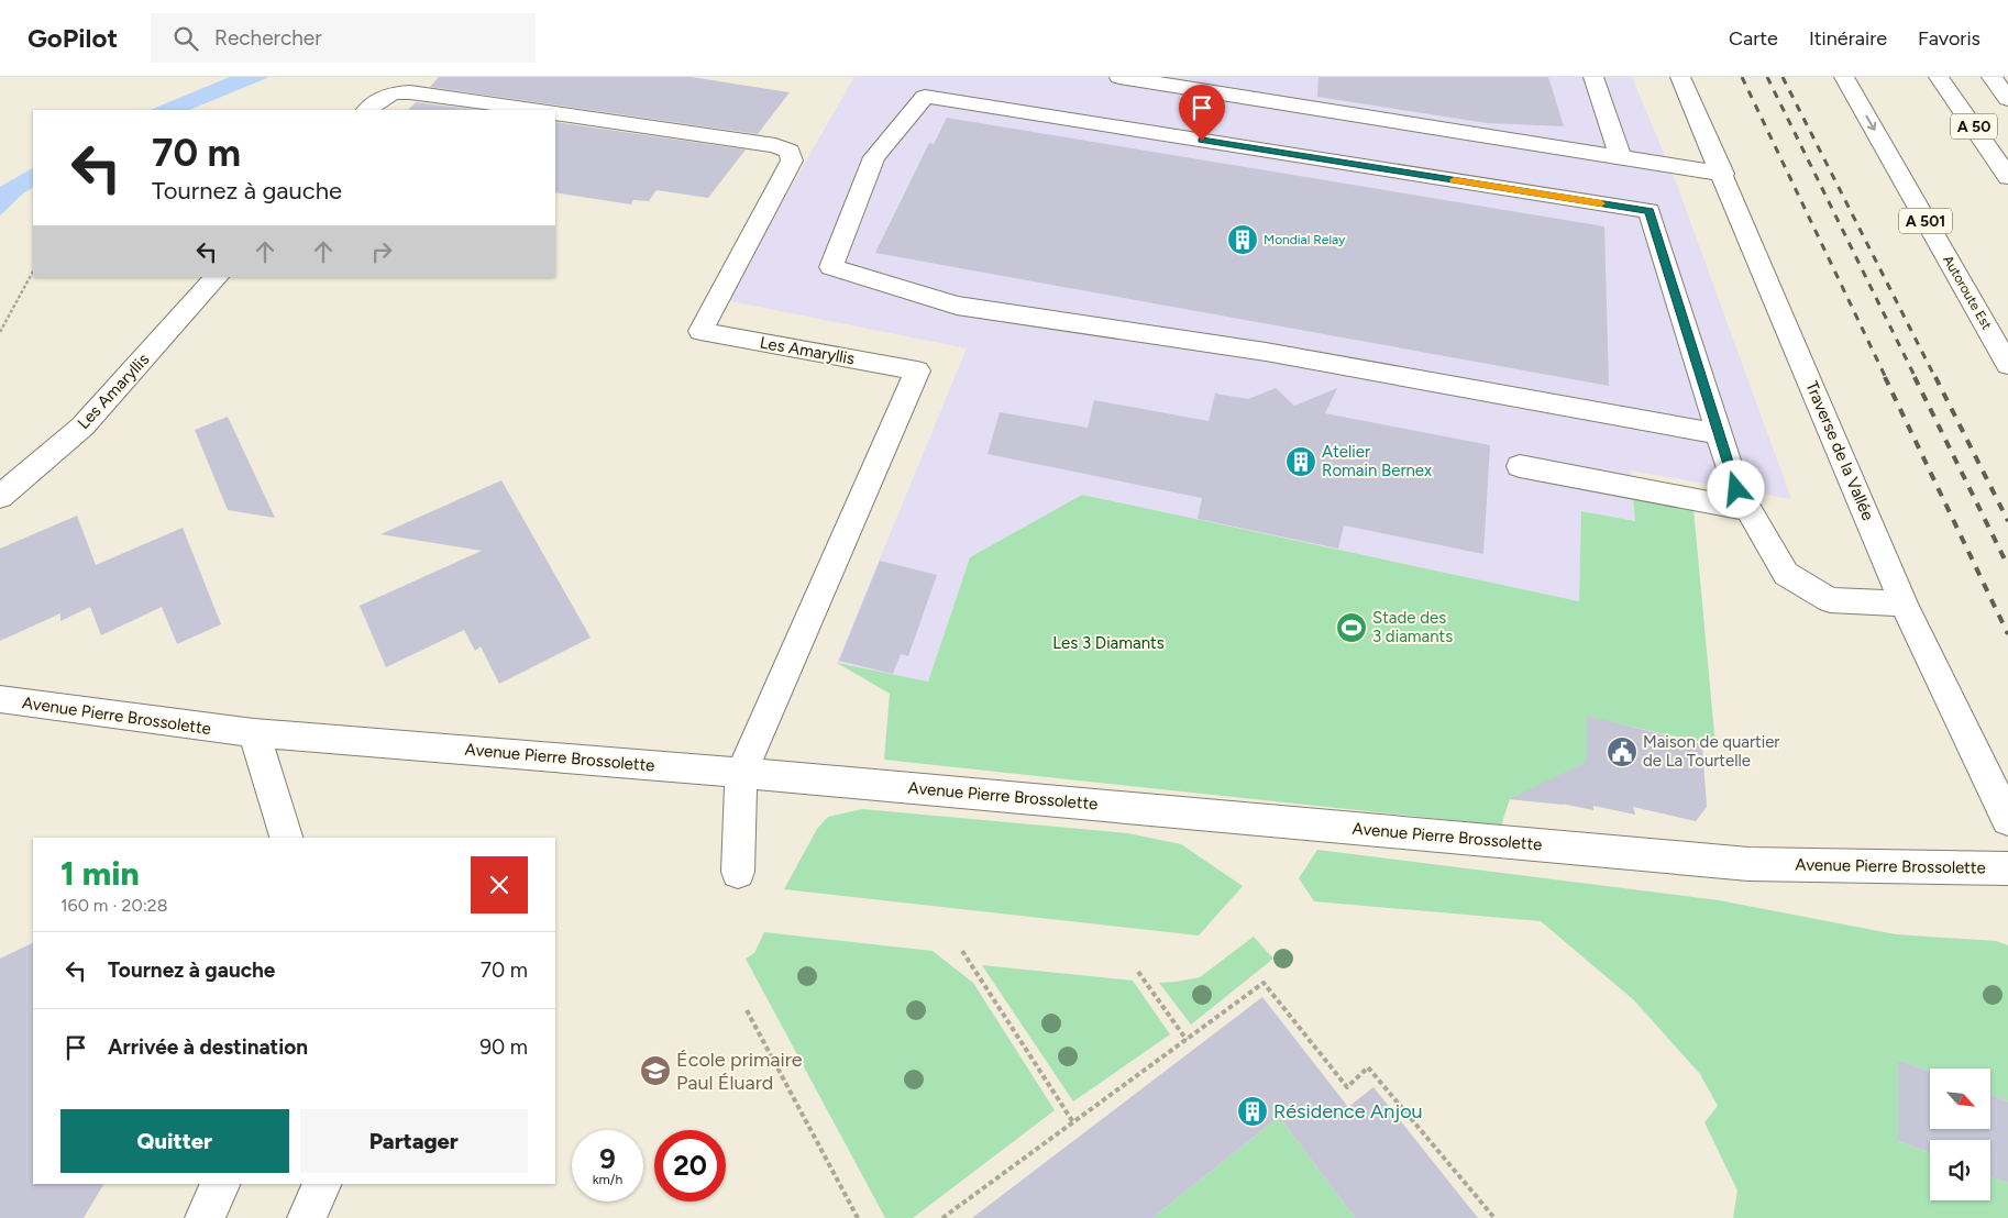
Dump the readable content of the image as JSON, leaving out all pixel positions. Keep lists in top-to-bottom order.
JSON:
{
  "streets": {
    "main road": [
      "A 50",
      "A 501",
      "Autoroute Est",
      "Les Amaryllis",
      "Traverse de la Vallée",
      "Avenue Pierre Brossolette"
    ]
  },
  "crossings": [
    ["Les Amaryllis", "Avenue Pierre Brossolette"]
  ],
  "parks": ["Les 3 Diamants"],
  "places": {
    "building": ["Mondial Relay", "Atelier Romain Bernex", "Résidence Anjou"],
    "sports": ["Stade des 3 diamants"],
    "public building": ["Maison de quartier de La Tourtelle"],
    "school or university": ["École primaire Paul Éluard"]
  },
  "north": "bottom right",
  "page": {
    "header": "GoPilot",
    "search": "Rechercher",
    "nav": ["Carte", "Itinéraire", "Favoris"],
    "turn": ["70 m", "Tournez à gauche"],
    "heading": ["1 min", "160 m · 20:28"],
    "list": [
      {
        "name": "Tournez à gauche",
        "value": "70 m"
      },
      {
        "name": "Arrivée à destination",
        "value": "90 m"
      }
    ],
    "buttons": ["Quitter", "Partager"],
    "speed": "9 km/h",
    "limit": "20"
  }
}
